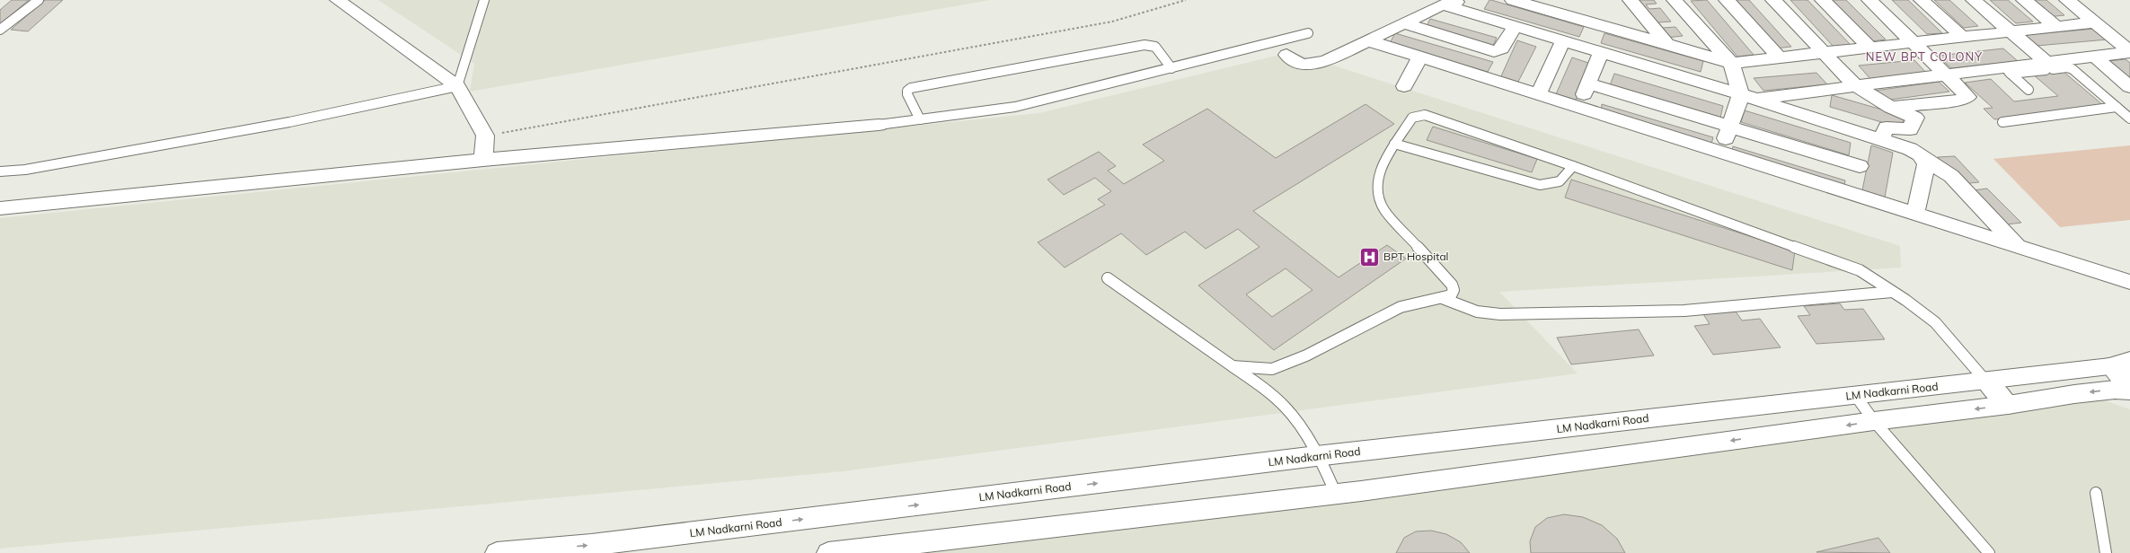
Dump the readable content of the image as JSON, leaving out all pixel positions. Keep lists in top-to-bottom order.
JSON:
{
  "streets": {
    "street": ["LM Nadkarni Road"]
  },
  "districts": ["NEW BPT COLONY"],
  "places": {
    "hospital": ["BPT Hospital"]
  }
}
